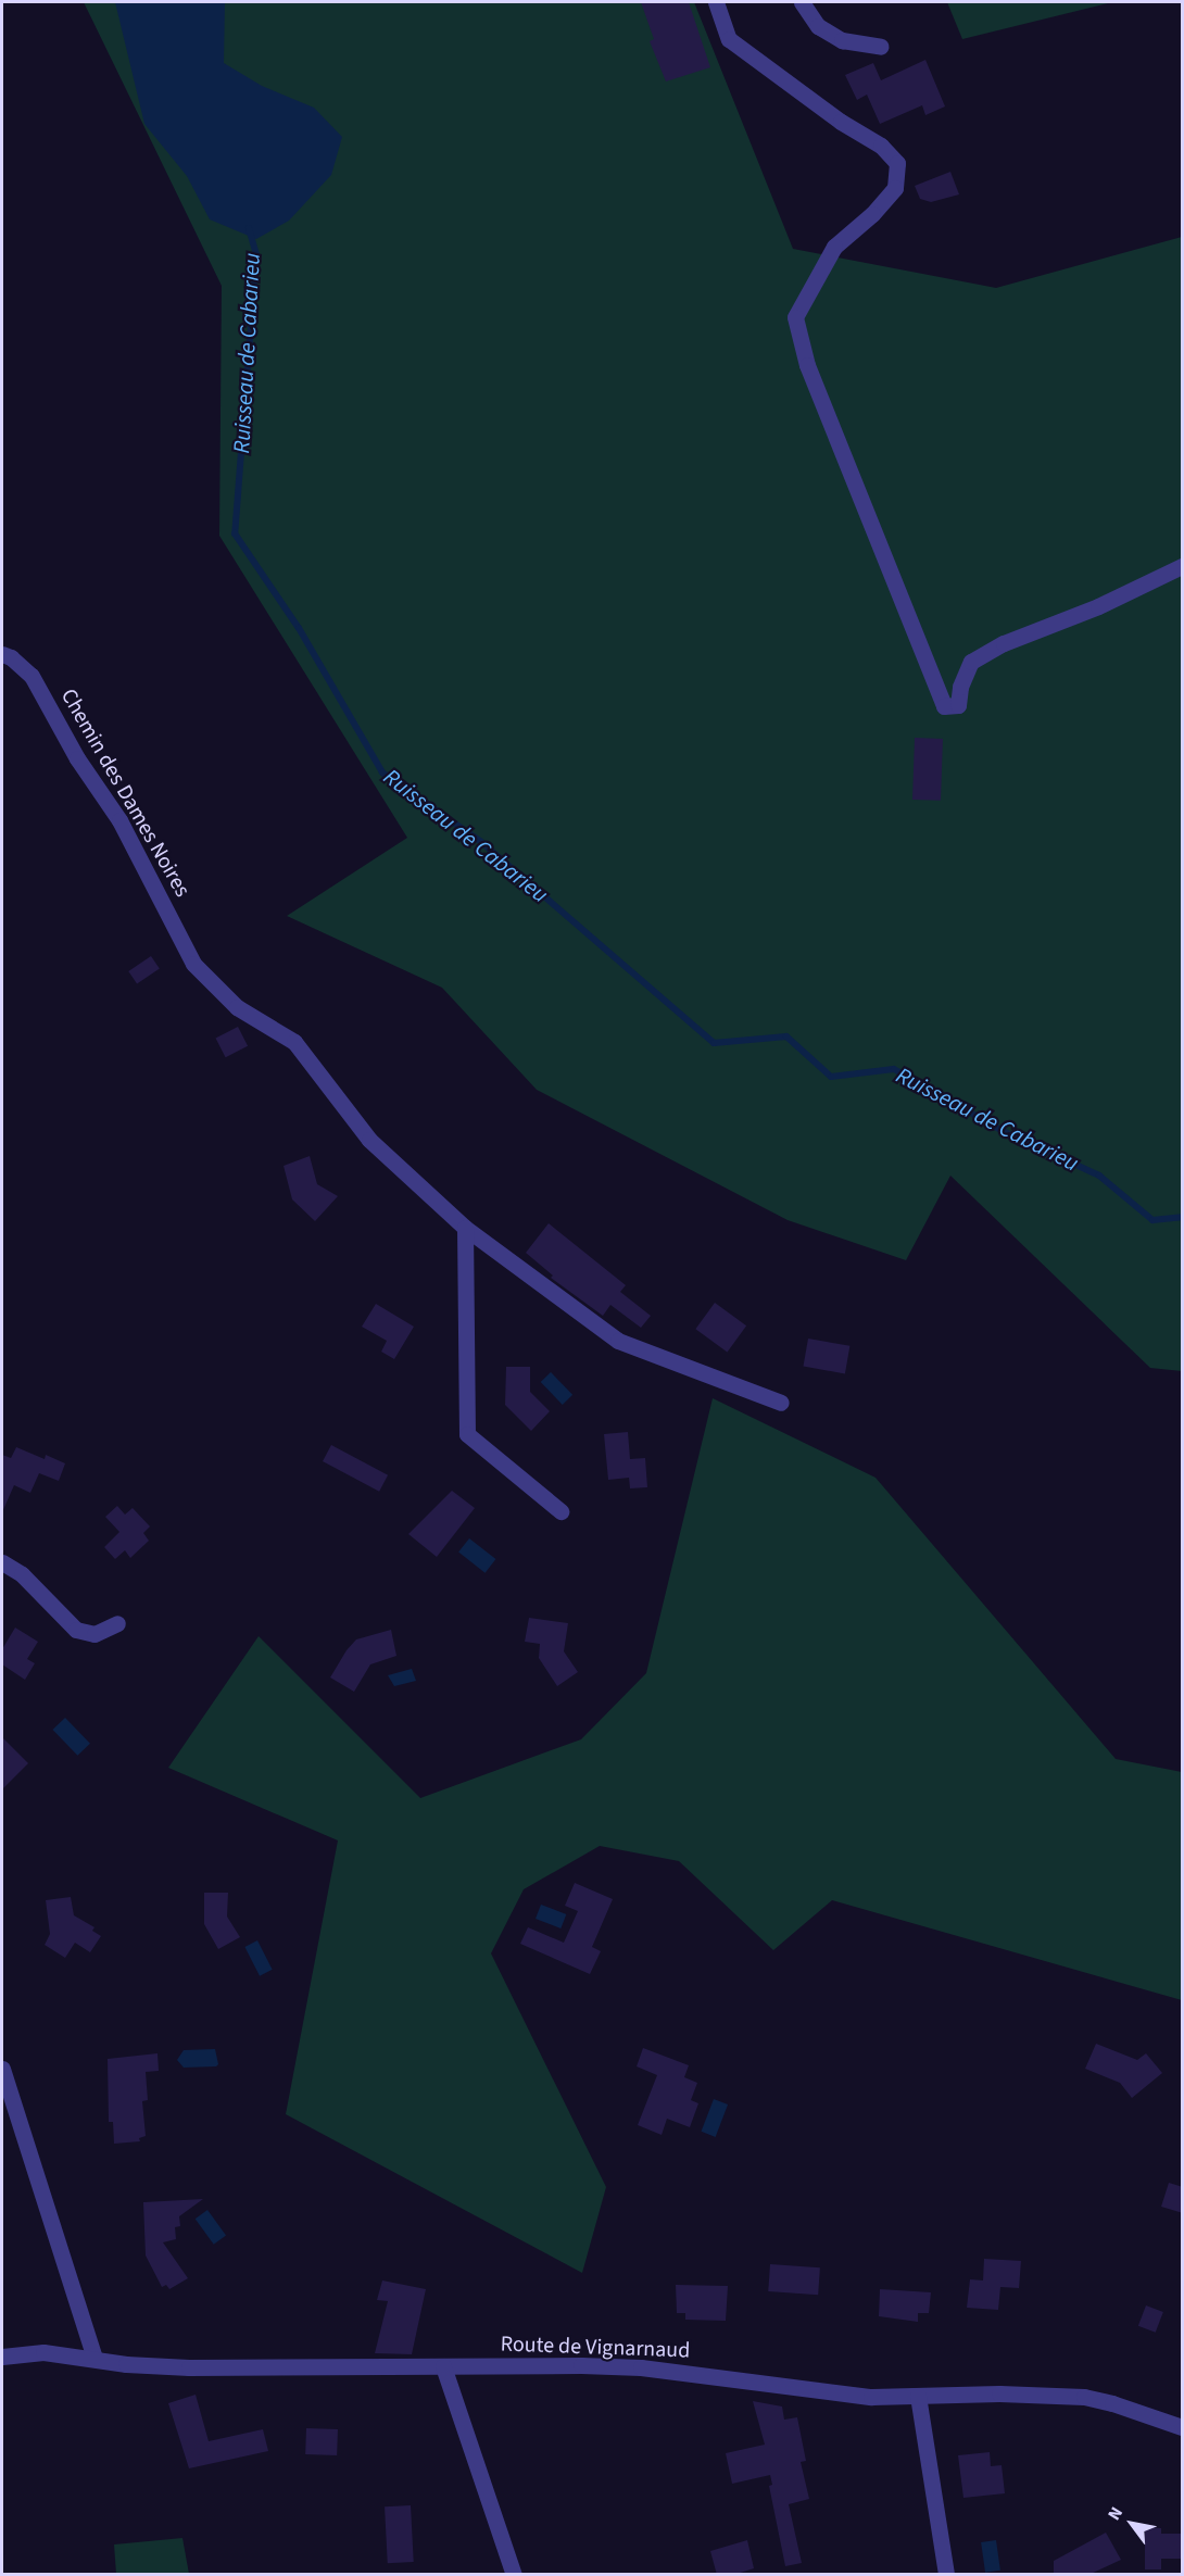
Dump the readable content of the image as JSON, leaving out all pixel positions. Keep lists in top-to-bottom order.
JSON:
{
  "streets": {
    "street": ["Chemin des Dames Noires", "Route de Vignarnaud"]
  },
  "water": ["Ruisseau de Cabarieu"],
  "north": "top left"
}
